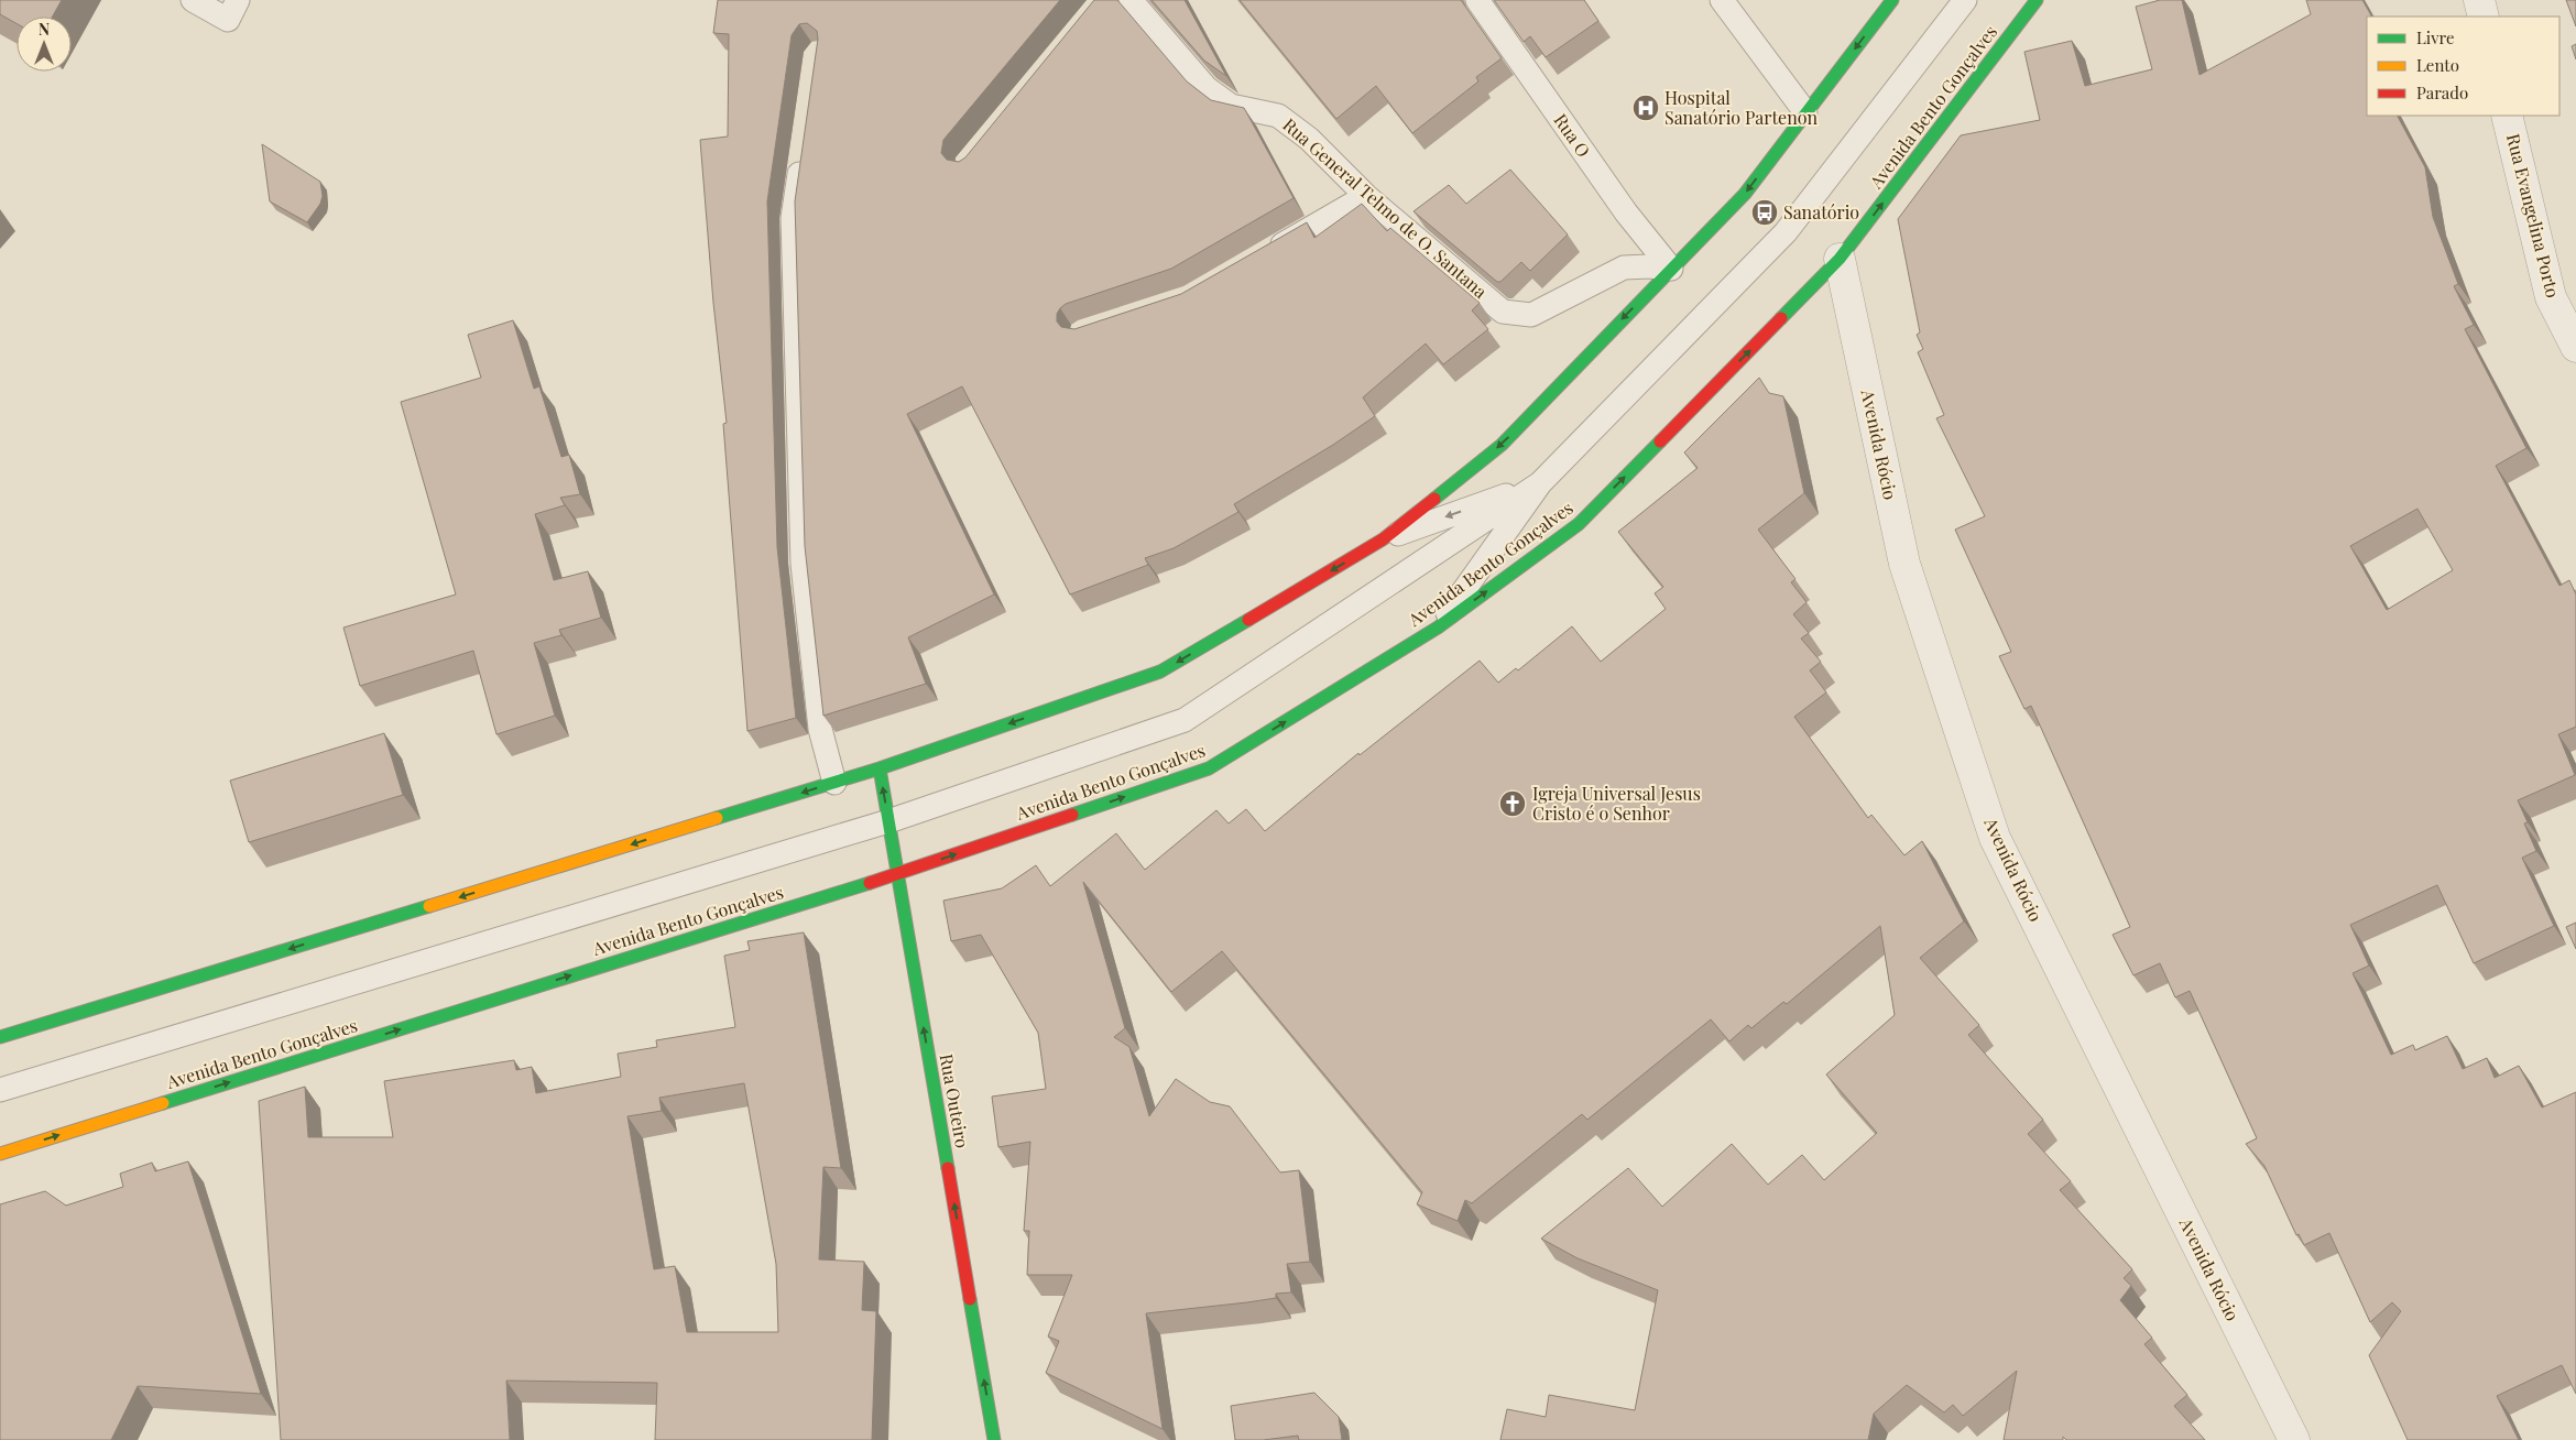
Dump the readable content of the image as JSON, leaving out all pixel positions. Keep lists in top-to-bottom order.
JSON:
{
  "streets": {
    "main road": ["Avenida Bento Gonçalves", "Rua Outeiro"],
    "street": ["Rua Evangelina Porto", "Avenida Rócio"],
    "lane": ["Rua O", "Rua General Telmo de O. Santana"]
  },
  "crossings": [
    ["Avenida Bento Gonçalves", "Avenida Rócio"],
    ["Avenida Bento Gonçalves", "Rua Outeiro"],
    ["Rua O", "Rua General Telmo de O. Santana"]
  ],
  "one_way": ["Rua Outeiro"],
  "places": {
    "hospital": ["Hospital Sanatório Partenon"],
    "bus stop": ["Sanatório"],
    "church": ["Igreja Universal Jesus Cristo é o Senhor"]
  },
  "legend": ["Livre", "Lento", "Parado"],
  "north": "top"
}
